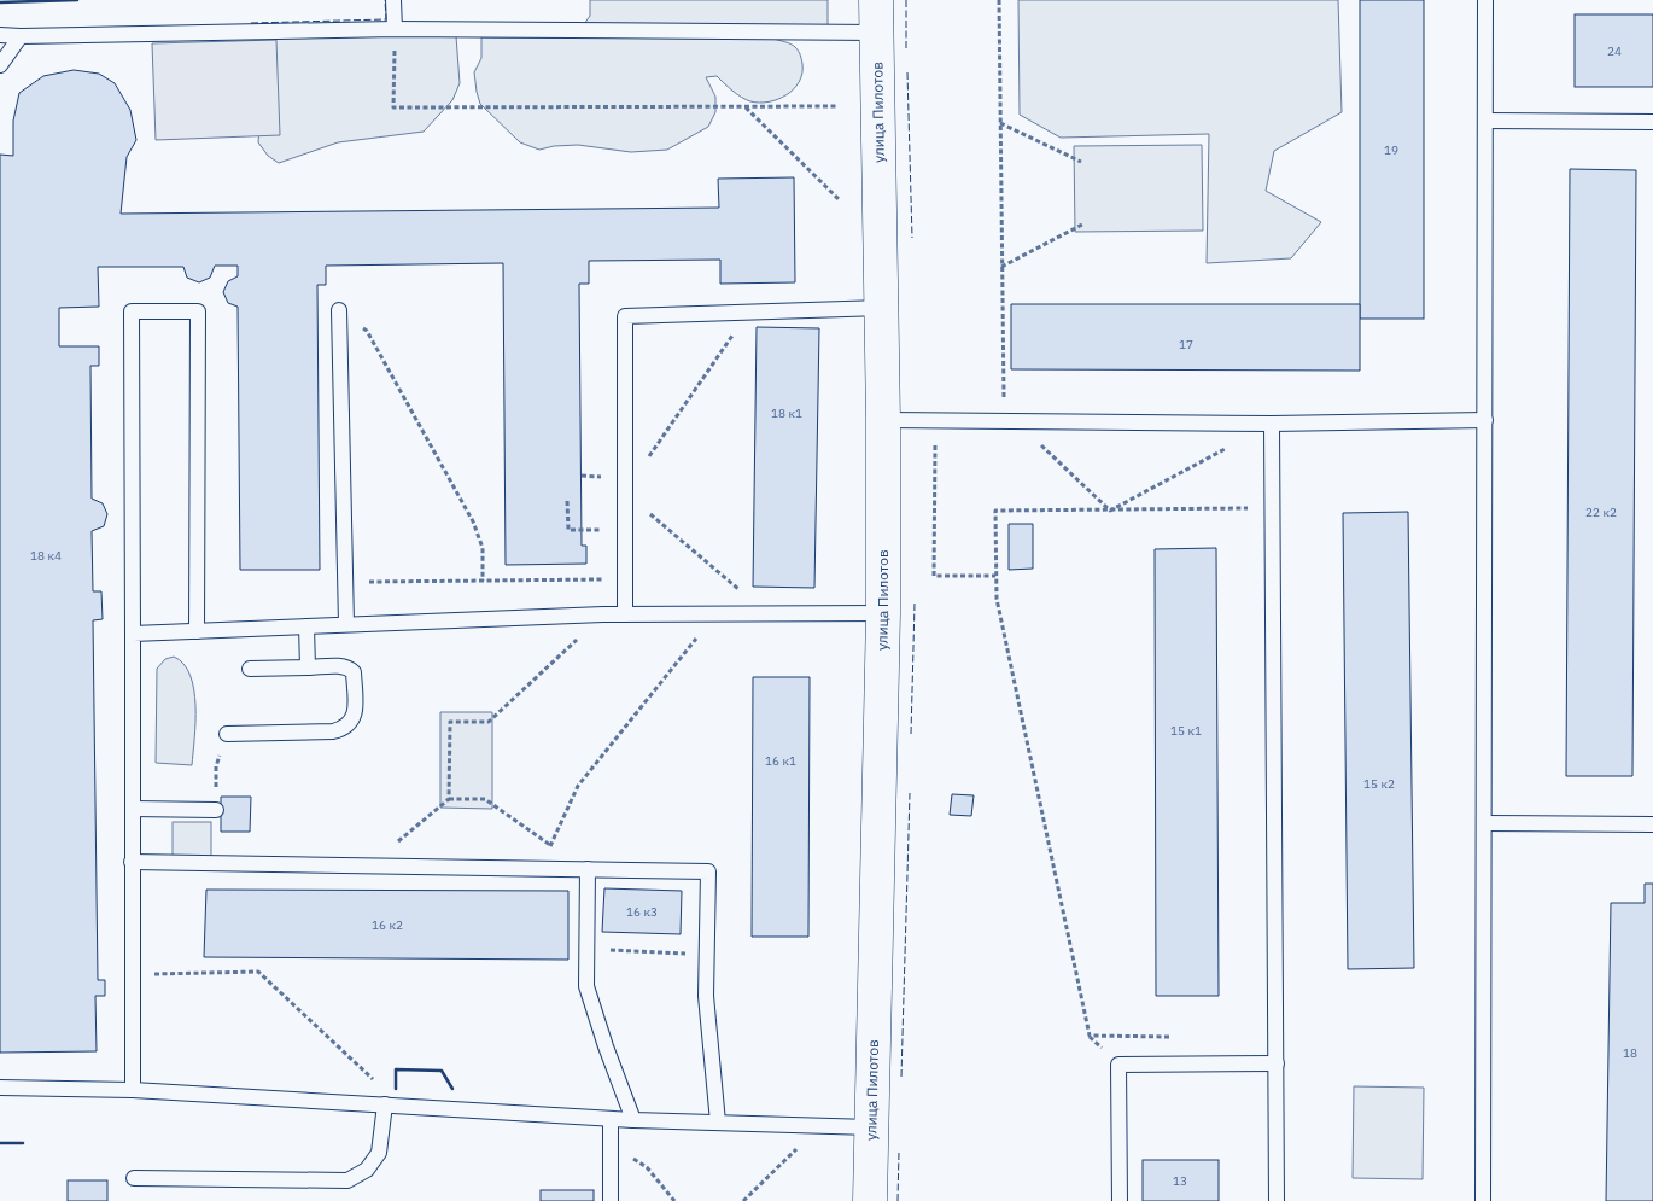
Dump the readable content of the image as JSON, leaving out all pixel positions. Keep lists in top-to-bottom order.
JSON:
{
  "streets": {
    "street": ["улица Пилотов"]
  },
  "house_numbers": [
    "24",
    "19",
    "17",
    "18 к1",
    "22 к2",
    "18 к4",
    "15 к1",
    "16 к1",
    "15 к2",
    "16 к3",
    "16 к2",
    "18",
    "13"
  ]
}
